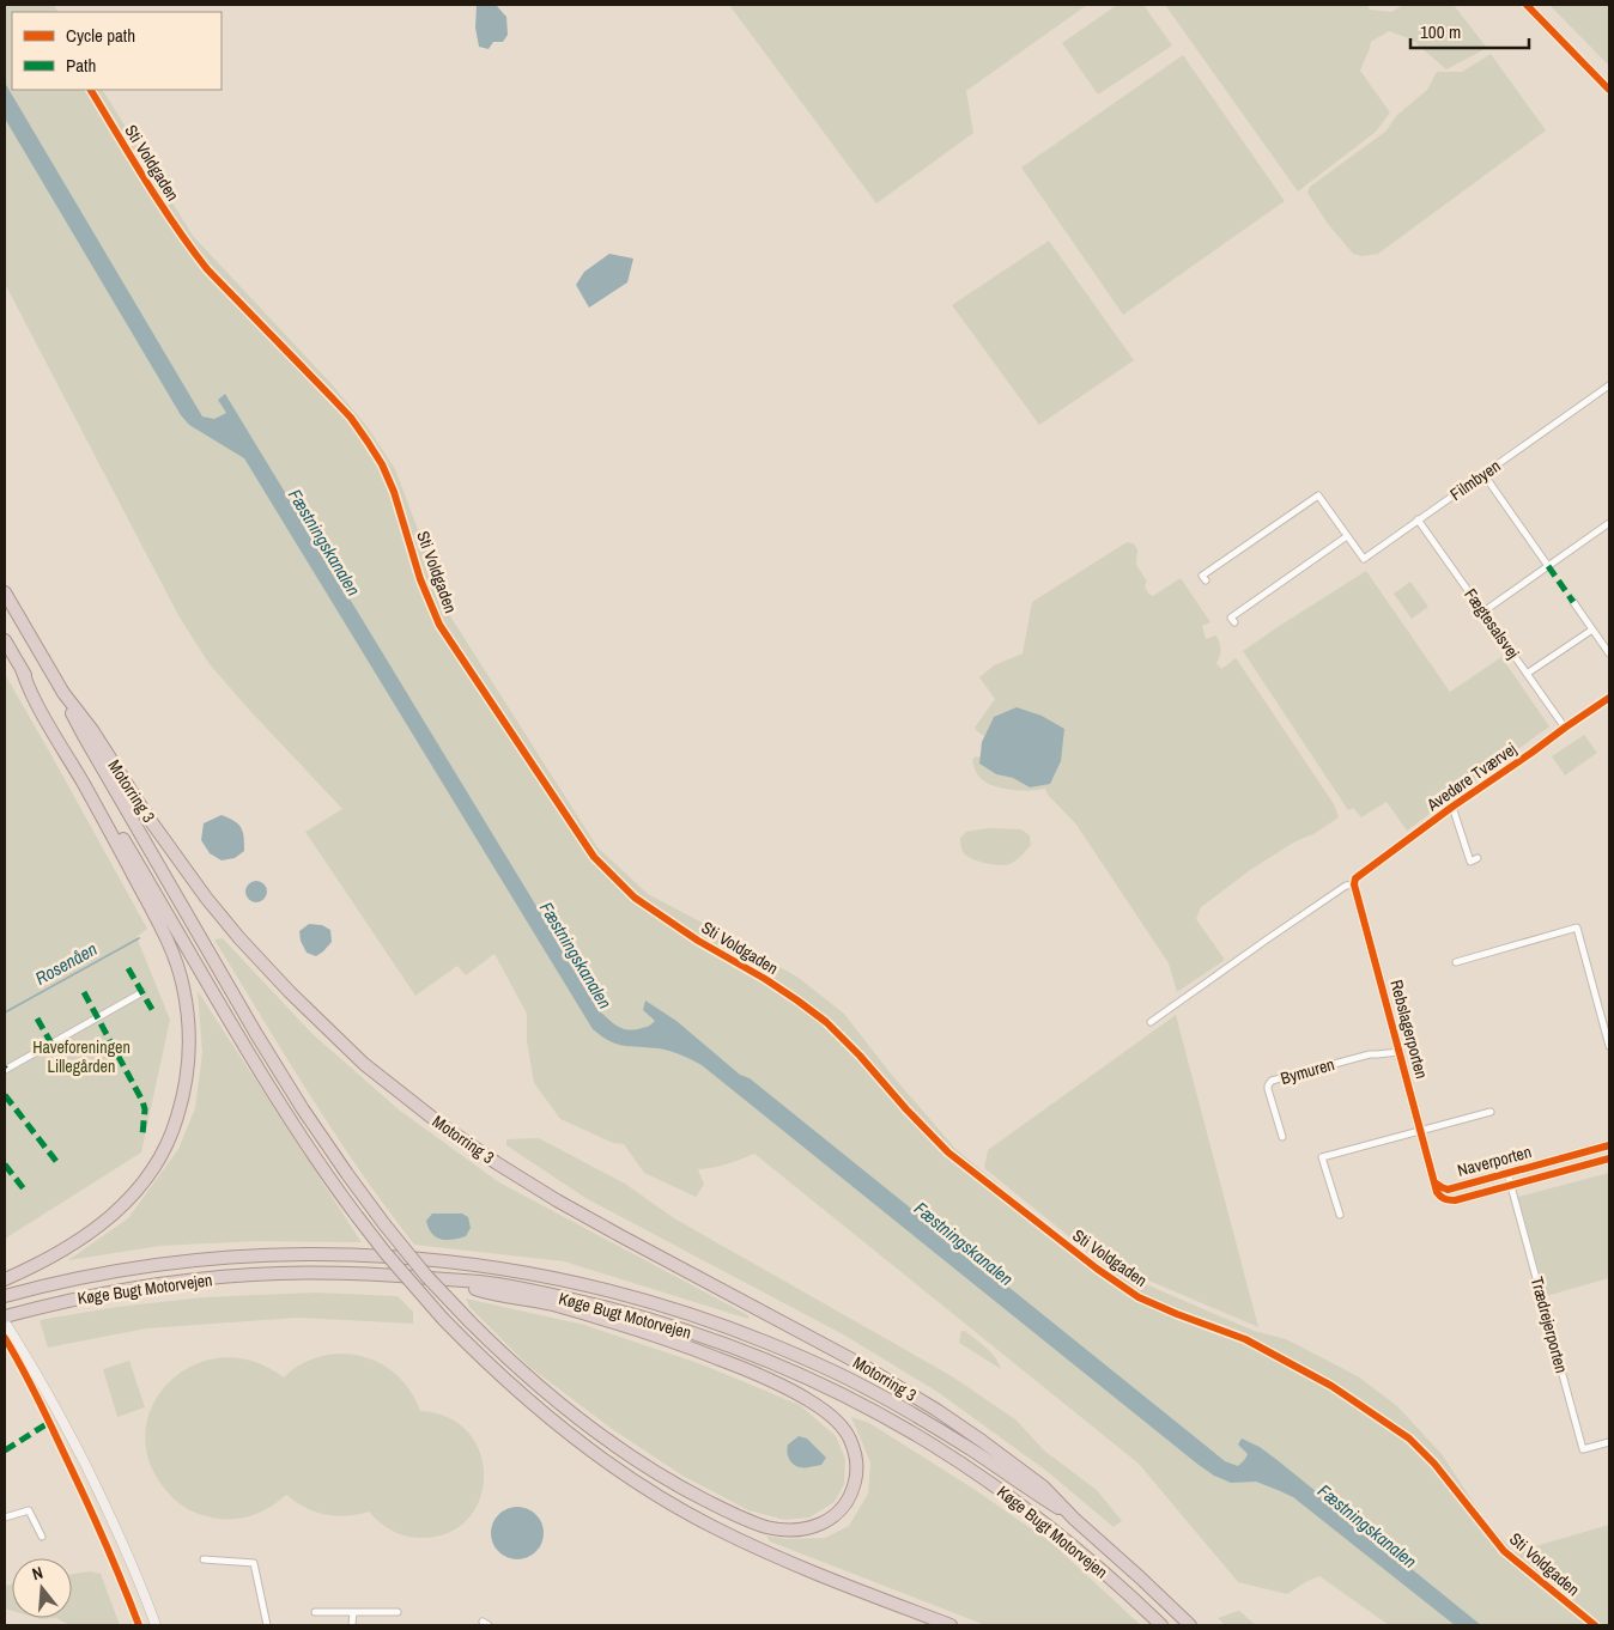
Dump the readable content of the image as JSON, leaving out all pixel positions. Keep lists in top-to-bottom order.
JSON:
{
  "streets": {
    "highway": ["Motorring 3", "Køge Bugt Motorvejen"],
    "street": [
      "Filmbyen",
      "Fægtesalsvej",
      "Avedøre Tværvej",
      "Rebslagerporten",
      "Bymuren",
      "Naverporten",
      "Trædrejerporten"
    ],
    "cycle path": ["Sti Voldgaden"]
  },
  "crossings": [
    ["Filmbyen", "Fægtesalsvej"],
    ["Fægtesalsvej", "Avedøre Tværvej"],
    ["Avedøre Tværvej", "Rebslagerporten"],
    ["Motorring 3", "Køge Bugt Motorvejen"],
    ["Rebslagerporten", "Bymuren"],
    ["Rebslagerporten", "Naverporten"],
    ["Naverporten", "Trædrejerporten"]
  ],
  "water": ["Fæstningskanalen", "Rosenåen"],
  "parks": ["Haveforeningen Lillegården"],
  "legend": ["Cycle path", "Path"],
  "scale_bar": "100 m",
  "north": "top"
}
